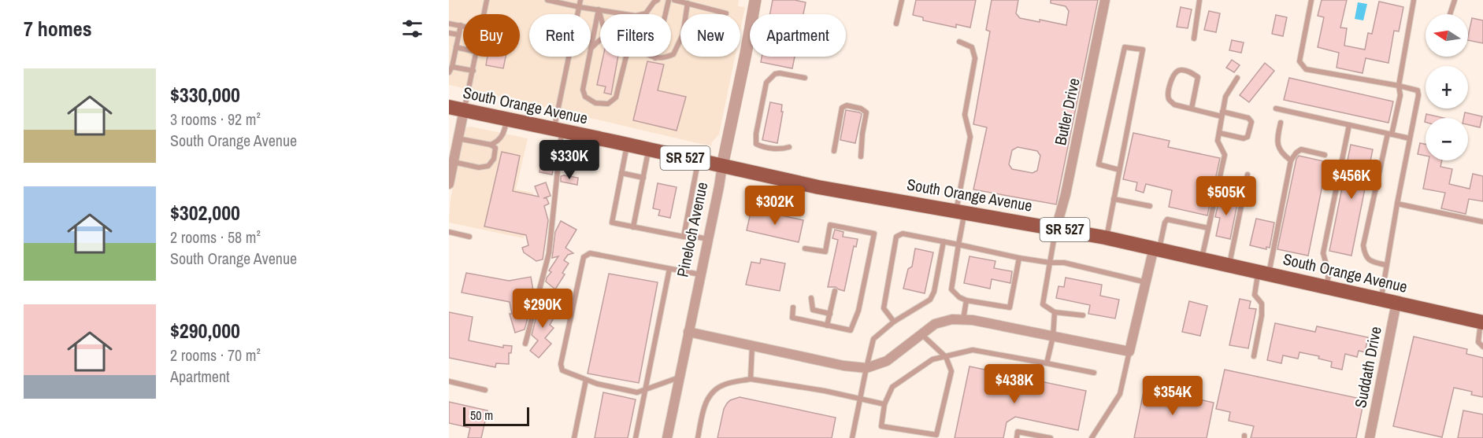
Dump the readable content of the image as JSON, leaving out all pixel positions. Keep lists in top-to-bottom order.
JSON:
{
  "streets": {
    "main road": ["South Orange Avenue", "SR 527"],
    "street": ["Butler Drive", "Pineloch Avenue", "Suddath Drive"]
  },
  "crossings": [
    ["South Orange Avenue", "Butler Drive"],
    ["South Orange Avenue", "Pineloch Avenue"],
    ["South Orange Avenue", "Suddath Drive"]
  ],
  "scale_bar": "50 m",
  "north": "left",
  "page": {
    "heading": "7 homes",
    "map_buttons": ["+", "−"],
    "chip": [
      "Buy",
      "Rent",
      "Filters",
      "New",
      "Apartment"
    ],
    "list": [
      {
        "name": "$330,000",
        "note": "3 rooms · 92 m² · South Orange Avenue"
      },
      {
        "name": "$302,000",
        "note": "2 rooms · 58 m² · South Orange Avenue"
      },
      {
        "name": "$290,000",
        "note": "2 rooms · 70 m² · Apartment"
      }
    ],
    "price": [
      "$330K",
      "$456K",
      "$505K",
      "$302K",
      "$290K",
      "$438K",
      "$354K"
    ],
    "scale": "50 m"
  }
}
